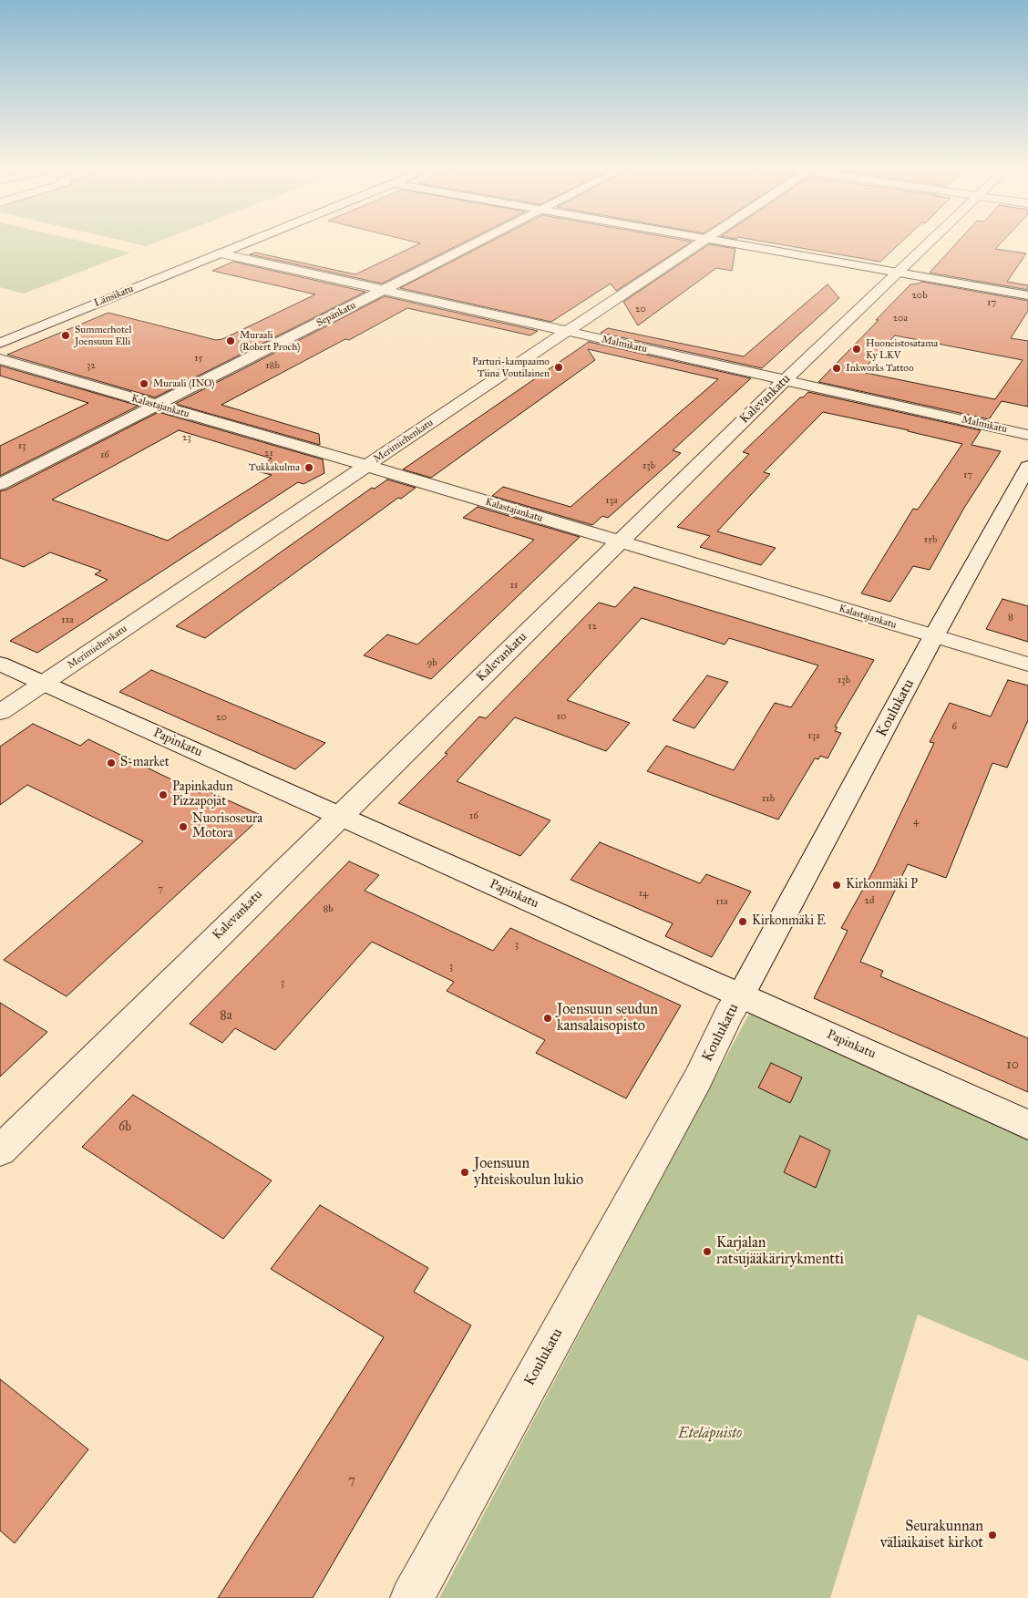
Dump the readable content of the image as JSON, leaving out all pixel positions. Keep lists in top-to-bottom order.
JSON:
{
  "streets": {
    "street": [
      "Länsikatu",
      "Sepänkatu",
      "Malmikatu",
      "Kalevankatu",
      "Kalastajankatu",
      "Merimiehenkatu",
      "Koulukatu",
      "Papinkatu"
    ]
  },
  "crossings": [
    ["Länsikatu", "Malmikatu"],
    ["Sepänkatu", "Malmikatu"],
    ["Sepänkatu", "Kalastajankatu"],
    ["Malmikatu", "Kalevankatu"],
    ["Malmikatu", "Merimiehenkatu"],
    ["Kalevankatu", "Kalastajankatu"],
    ["Kalevankatu", "Papinkatu"],
    ["Kalastajankatu", "Merimiehenkatu"],
    ["Kalastajankatu", "Koulukatu"],
    ["Merimiehenkatu", "Papinkatu"],
    ["Koulukatu", "Papinkatu"]
  ],
  "parks": ["Eteläpuisto"],
  "places": [
    "Summerhotel Joensuun Elli",
    "Muraali (Robert Proch)",
    "Huoneistosatama Ky LKV",
    "Parturi-kampaamo Tiina Voutilainen",
    "Inkworks Tattoo",
    "Muraali (INO)",
    "Tukkakulma",
    "S-market",
    "Papinkadun Pizzapojat",
    "Nuorisoseura Motora",
    "Kirkonmäki P",
    "Kirkonmäki E",
    "Joensuun seudun kansalaisopisto",
    "Joensuun yhteiskoulun lukio",
    "Karjalan ratsujääkärirykmentti",
    "Seurakunnan väliaikaiset kirkot"
  ],
  "house_numbers": [
    "20b",
    "17",
    "20",
    "20a",
    "15",
    "32",
    "18b",
    "23",
    "13",
    "21",
    "16",
    "13b",
    "17",
    "13a",
    "15b",
    "11",
    "8",
    "11a",
    "12",
    "9b",
    "13b",
    "10",
    "20",
    "6",
    "13a",
    "11b",
    "16",
    "4",
    "7",
    "14",
    "2d",
    "11a",
    "8b",
    "3",
    "3",
    "3",
    "8a",
    "10",
    "6b",
    "7"
  ]
}
